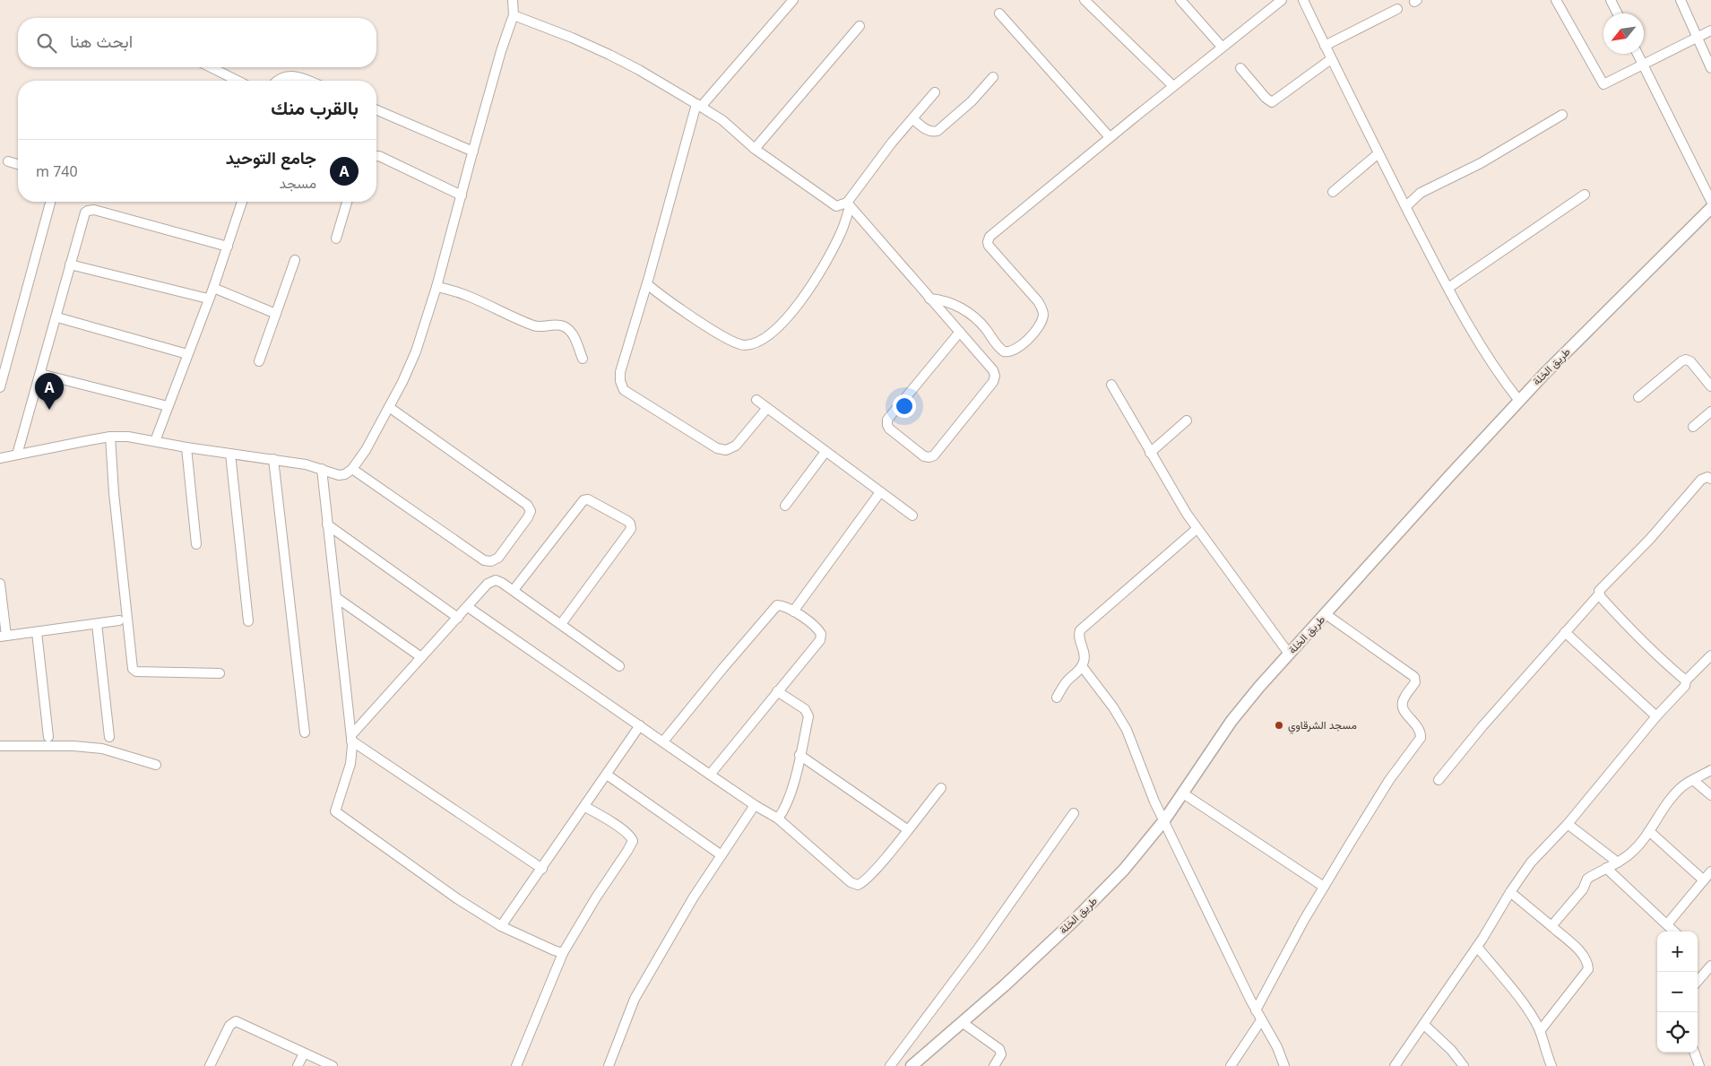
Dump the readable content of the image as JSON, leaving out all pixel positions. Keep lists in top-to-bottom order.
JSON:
{
  "streets": {
    "street": ["طريق الخلة"]
  },
  "places": ["مسجد الشرقاوي"],
  "north": "bottom left",
  "page": {
    "search": "ابحث هنا",
    "heading": "بالقرب منك",
    "list": [
      {
        "mark": "A",
        "name": "جامع التوحيد",
        "note": "مسجد",
        "value": "740 m"
      }
    ],
    "pins": "A",
    "map_buttons": ["+", "−"]
  }
}
